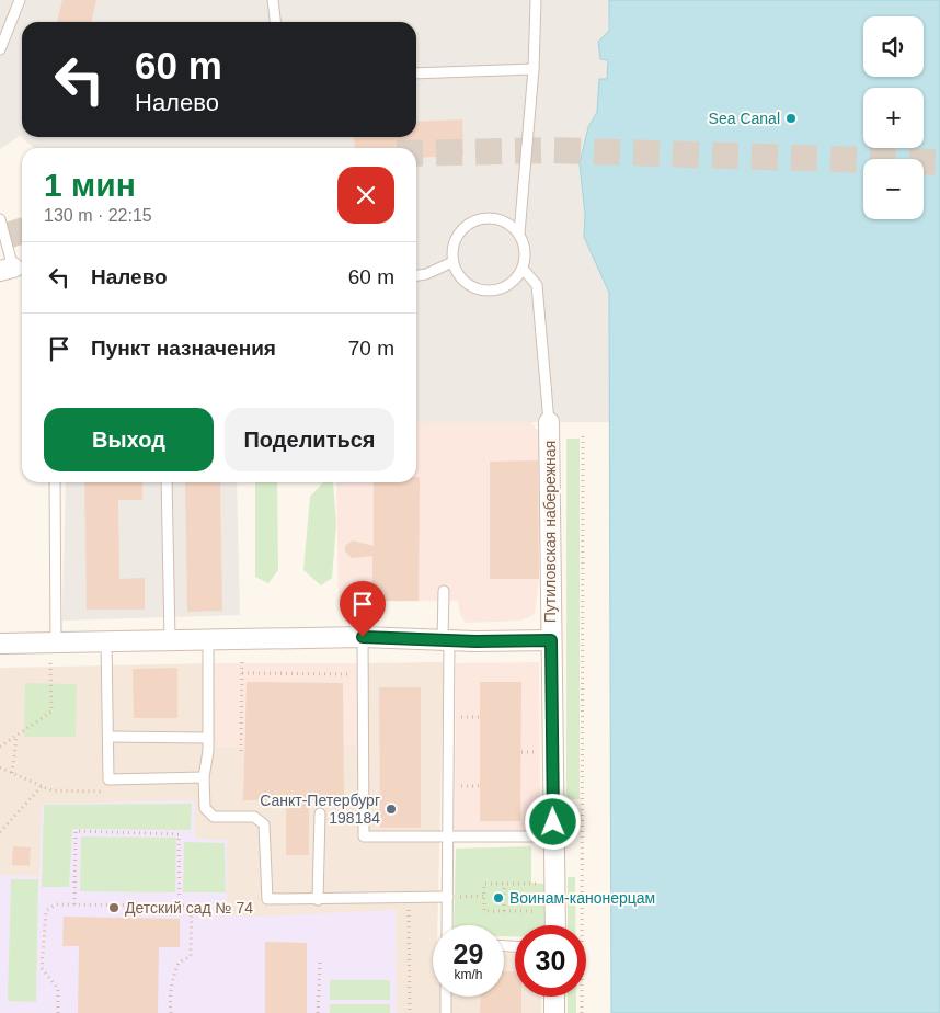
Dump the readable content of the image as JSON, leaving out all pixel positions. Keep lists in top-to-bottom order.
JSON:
{
  "streets": {
    "street": ["Путиловская набережная"]
  },
  "places": [
    "Sea Canal",
    "Санкт-Петербург 198184",
    "Воинам-канонерцам",
    "Детский сад № 74"
  ],
  "page": {
    "map_buttons": ["+", "−"],
    "turn": ["60 m", "Налево"],
    "heading": ["1 мин", "130 m · 22:15"],
    "list": [
      {
        "name": "Налево",
        "value": "60 m"
      },
      {
        "name": "Пункт назначения",
        "value": "70 m"
      }
    ],
    "buttons": ["Выход", "Поделиться"],
    "speed": "29 km/h",
    "limit": "30"
  }
}
